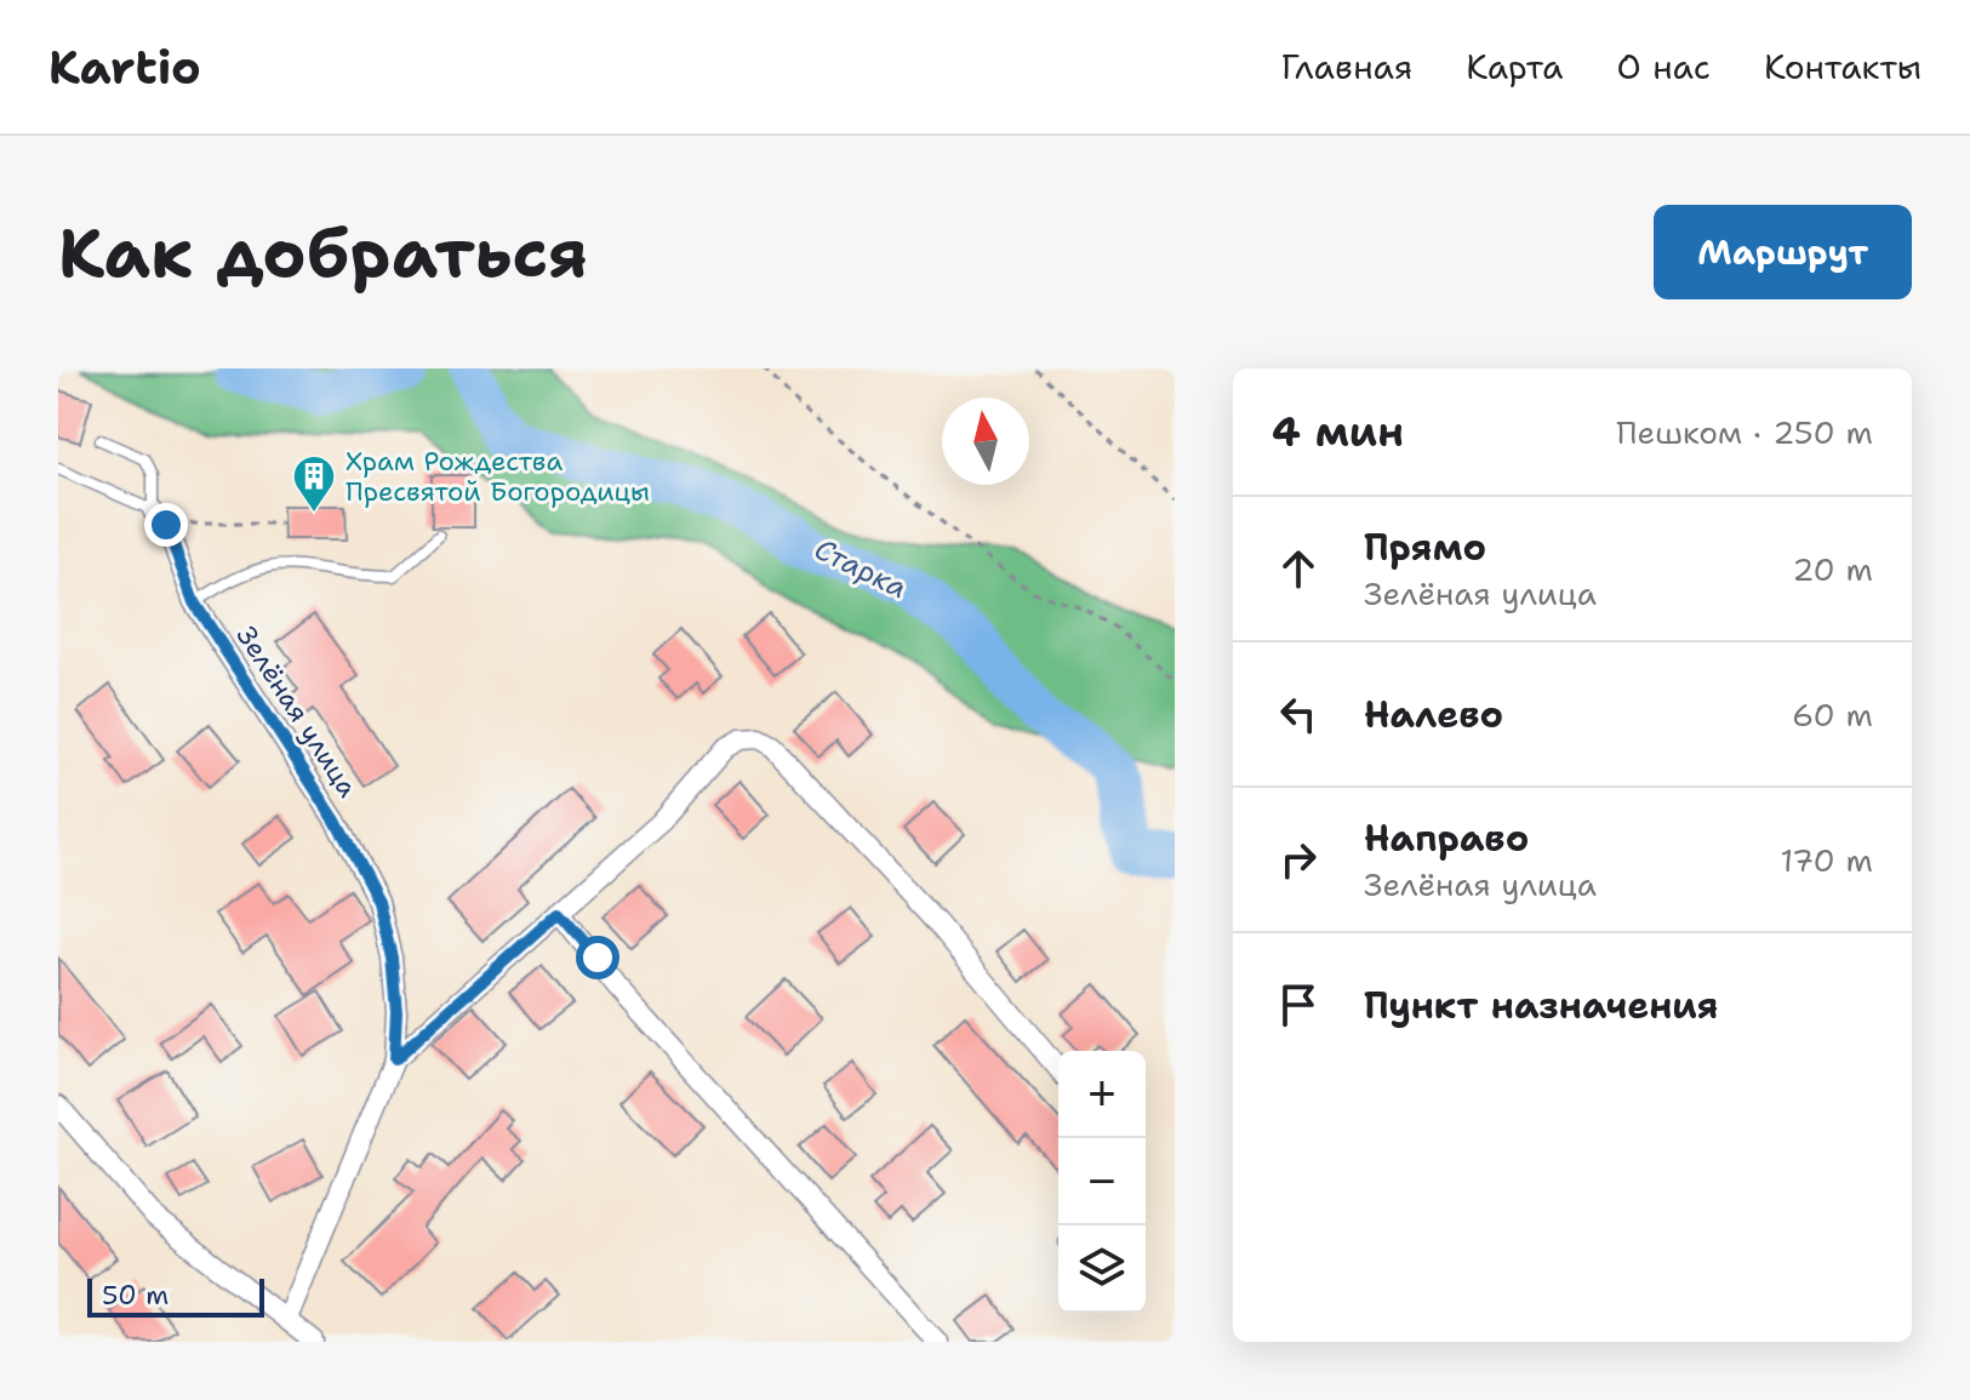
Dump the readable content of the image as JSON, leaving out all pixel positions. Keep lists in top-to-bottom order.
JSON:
{
  "streets": {
    "street": ["Зелёная улица"]
  },
  "water": ["Старка"],
  "places": {
    "building": ["Храм Рождества Пресвятой Богородицы"]
  },
  "scale_bar": "50 m",
  "north": "top",
  "page": {
    "header": "Kartio",
    "nav": [
      "Главная",
      "Карта",
      "О нас",
      "Контакты"
    ],
    "buttons": "Маршрут",
    "title": "Как добраться",
    "heading": ["4 мин", "Пешком · 250 m"],
    "list": [
      ["Прямо", "Зелёная улица", "20 m"],
      ["Налево", "60 m"],
      ["Направо", "Зелёная улица", "170 m"],
      "Пункт назначения"
    ],
    "map_buttons": ["+", "−"],
    "scale": "50 m"
  }
}
